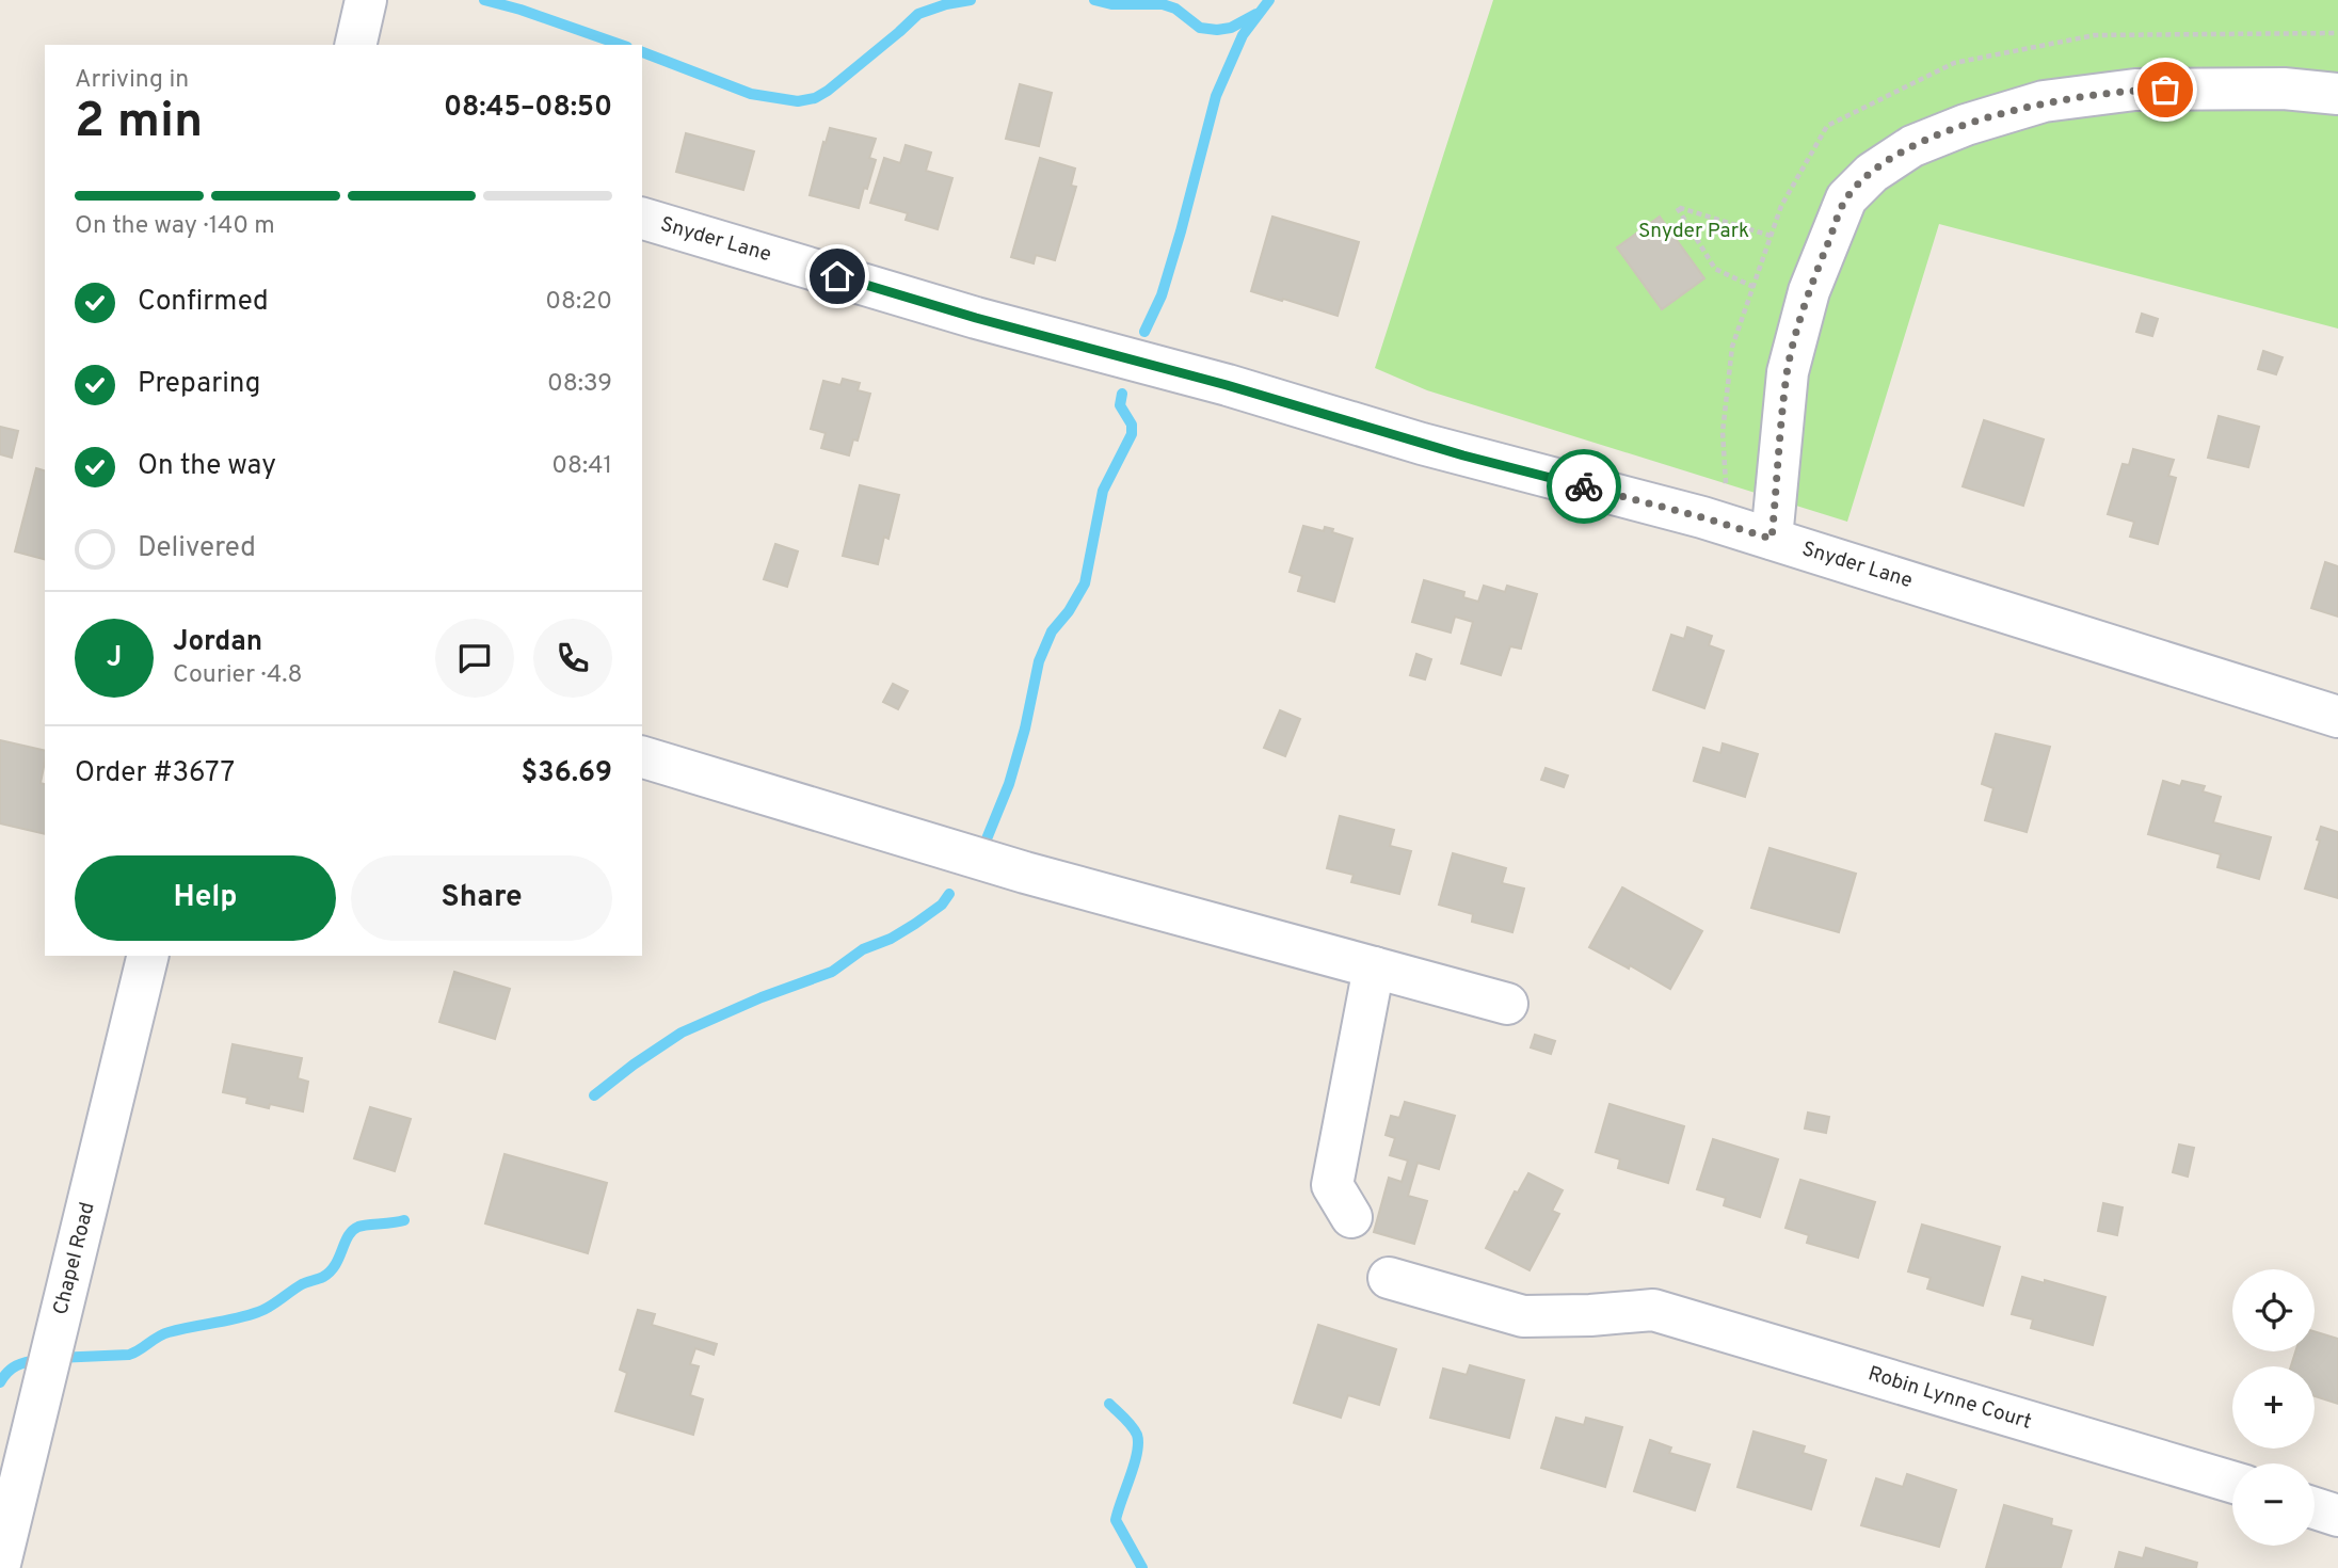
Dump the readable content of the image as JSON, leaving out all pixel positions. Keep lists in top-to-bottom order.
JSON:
{
  "streets": {
    "street": ["Snyder Lane", "Chapel Road", "Robin Lynne Court"]
  },
  "parks": ["Snyder Park"],
  "page": {
    "heading": ["2 min", "Arriving in", "08:45–08:50"],
    "panel": [
      "Jordan",
      "Courier · 4.8",
      "Order #3677",
      "$36.69"
    ],
    "bar": "On the way · 140 m",
    "list": [
      ["Confirmed", "08:20"],
      ["Preparing", "08:39"],
      ["On the way", "08:41"],
      "Delivered"
    ],
    "round": "J",
    "buttons": ["Help", "Share"],
    "map_buttons": ["+", "−"]
  }
}
